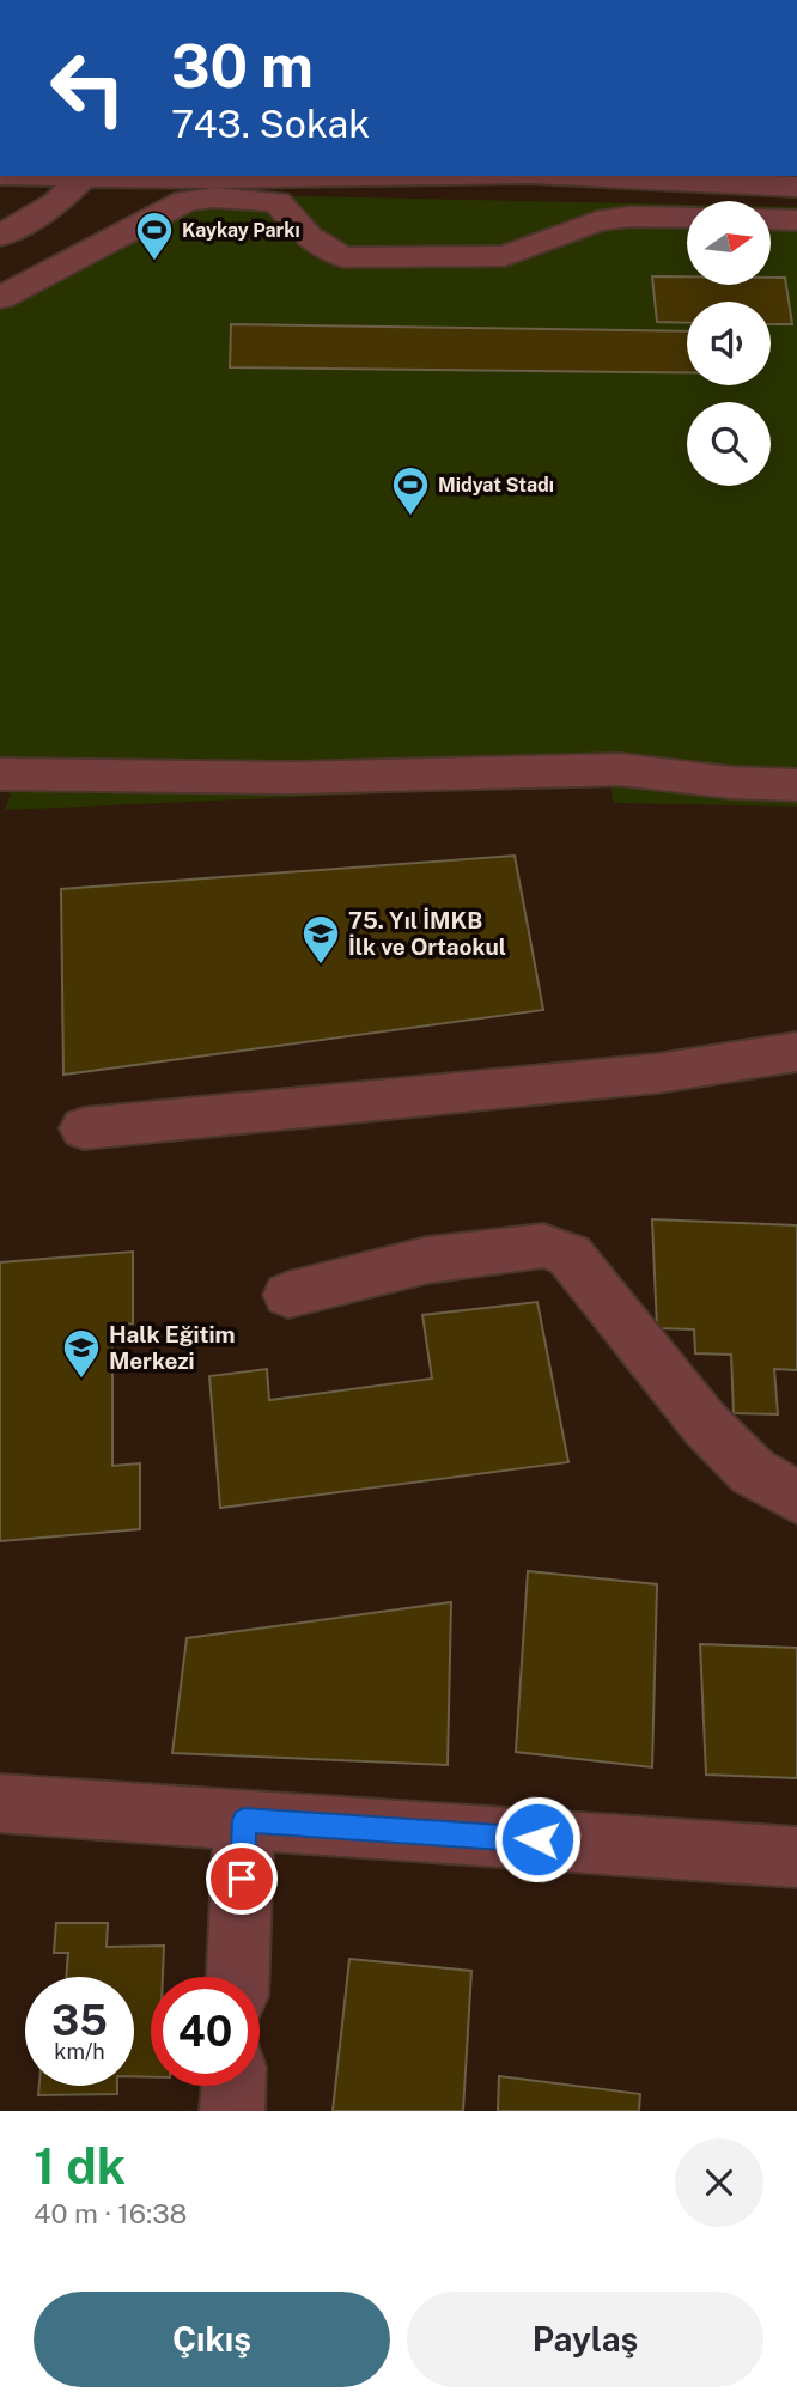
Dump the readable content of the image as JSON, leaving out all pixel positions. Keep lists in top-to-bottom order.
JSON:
{
  "places": {
    "sports": ["Kaykay Parkı", "Midyat Stadı"],
    "school or university": ["75. Yıl İMKB İlk ve Ortaokul", "Halk Eğitim Merkezi"]
  },
  "north": "right",
  "page": {
    "turn": ["30 m", "743. Sokak"],
    "speed": "35 km/h",
    "limit": "40",
    "heading": ["1 dk", "40 m · 16:38"],
    "buttons": ["Çıkış", "Paylaş"]
  }
}
